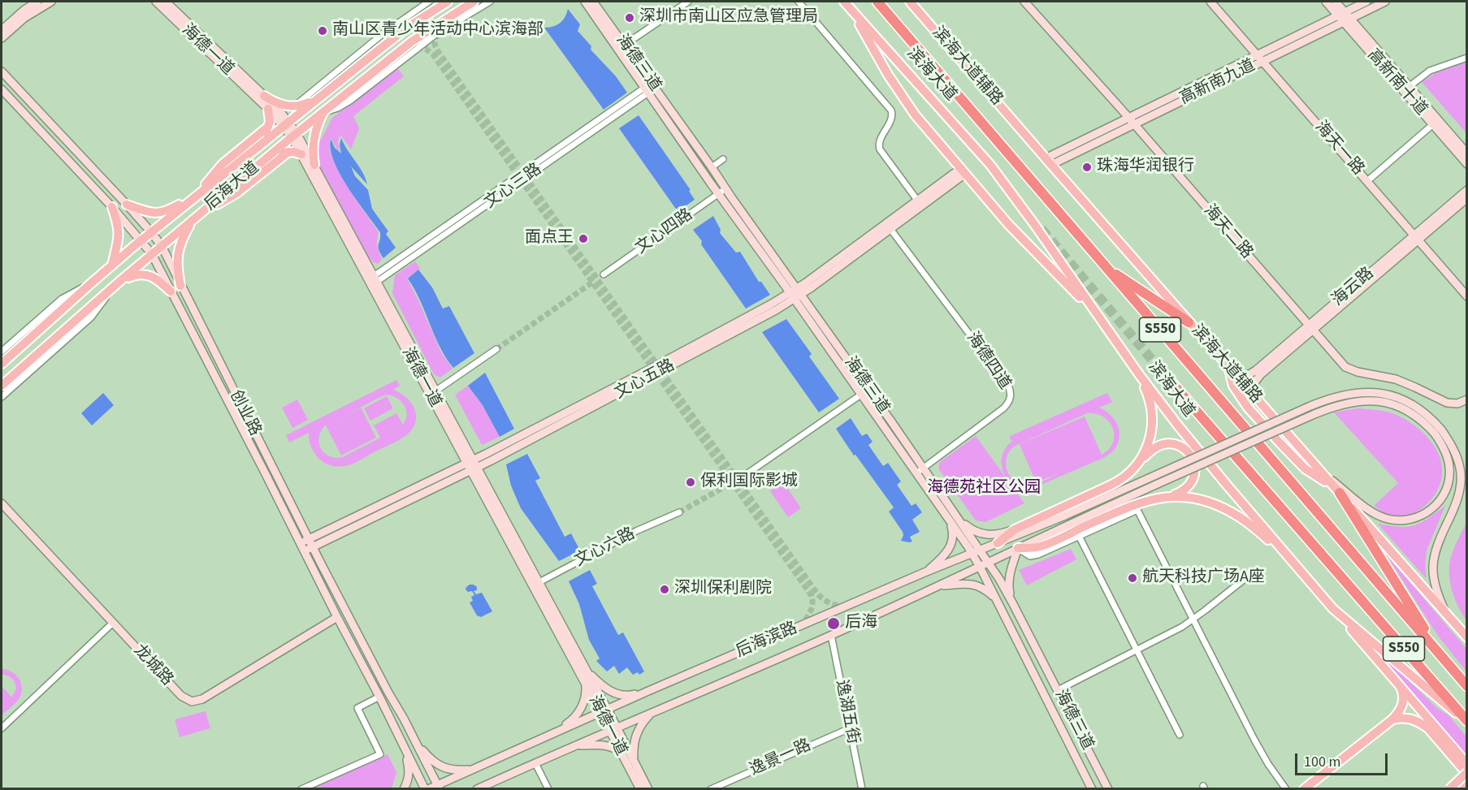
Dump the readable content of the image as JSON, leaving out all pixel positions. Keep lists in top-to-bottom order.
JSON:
{
  "streets": {
    "highway": ["滨海大道", "S550"],
    "main road": [
      "海德一道",
      "海德三道",
      "滨海大道辅路",
      "高新南九道",
      "高新南十道",
      "海天一路",
      "后海大道",
      "海天二路",
      "海云路",
      "文心五路",
      "创业路",
      "后海滨路",
      "龙城路"
    ],
    "street": [
      "文心三路",
      "文心四路",
      "海德四道",
      "文心六路",
      "逸湖五街",
      "逸景一路"
    ]
  },
  "crossings": [
    ["海德一道", "后海大道"],
    ["海德一道", "文心三路"],
    ["海德一道", "文心五路"],
    ["海德一道", "文心六路"],
    ["海德一道", "后海滨路"],
    ["海德三道", "文心三路"],
    ["海德三道", "文心四路"],
    ["海德三道", "海德四道"],
    ["海德三道", "文心五路"],
    ["海德三道", "后海滨路"],
    ["滨海大道辅路", "高新南九道"],
    ["滨海大道辅路", "海云路"],
    ["高新南九道", "高新南十道"],
    ["高新南九道", "海天一路"],
    ["高新南九道", "海天二路"],
    ["海天一路", "海云路"],
    ["后海大道", "创业路"],
    ["海天二路", "海云路"],
    ["海德四道", "文心五路"],
    ["文心五路", "创业路"],
    ["创业路", "后海滨路"],
    ["创业路", "龙城路"],
    ["后海滨路", "逸湖五街"],
    ["逸湖五街", "逸景一路"]
  ],
  "parks": ["海德苑社区公园"],
  "places": [
    "深圳市南山区应急管理局",
    "南山区青少年活动中心滨海部",
    "珠海华润银行",
    "面点王",
    "保利国际影城",
    "航天科技广场A座",
    "深圳保利剧院",
    "后海"
  ],
  "scale_bar": "100 m"
}
